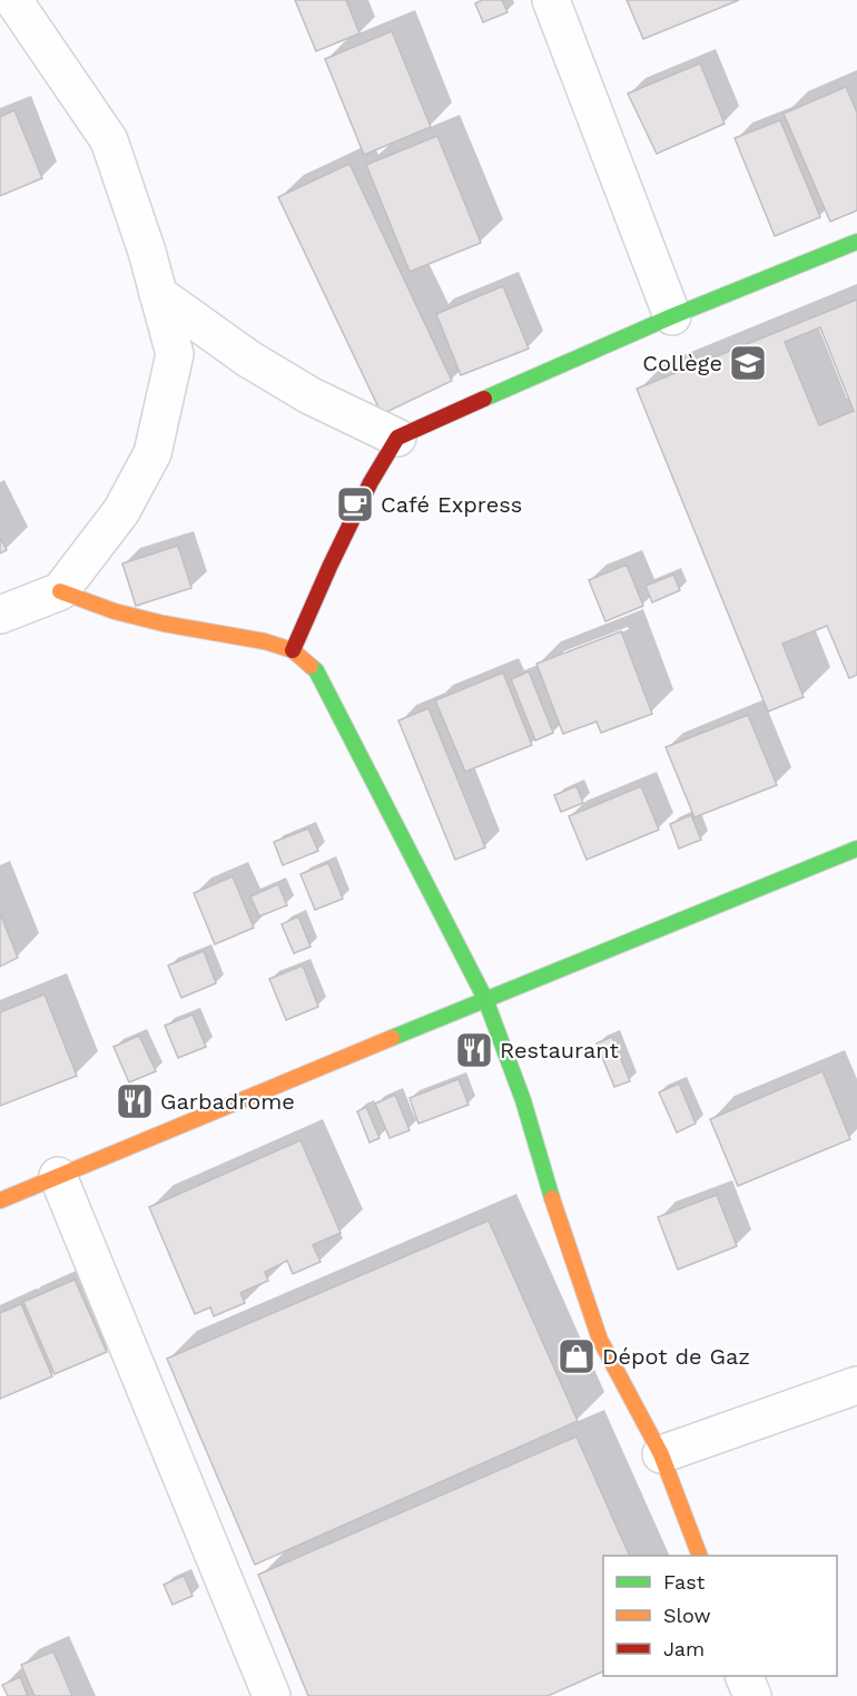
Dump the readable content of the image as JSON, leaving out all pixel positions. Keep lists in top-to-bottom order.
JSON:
{
  "places": {
    "school or university": ["Collège"],
    "cafe": ["Café Express"],
    "restaurant": ["Restaurant", "Garbadrome"],
    "shop": ["Dépot de Gaz"]
  },
  "legend": ["Fast", "Slow", "Jam"]
}
